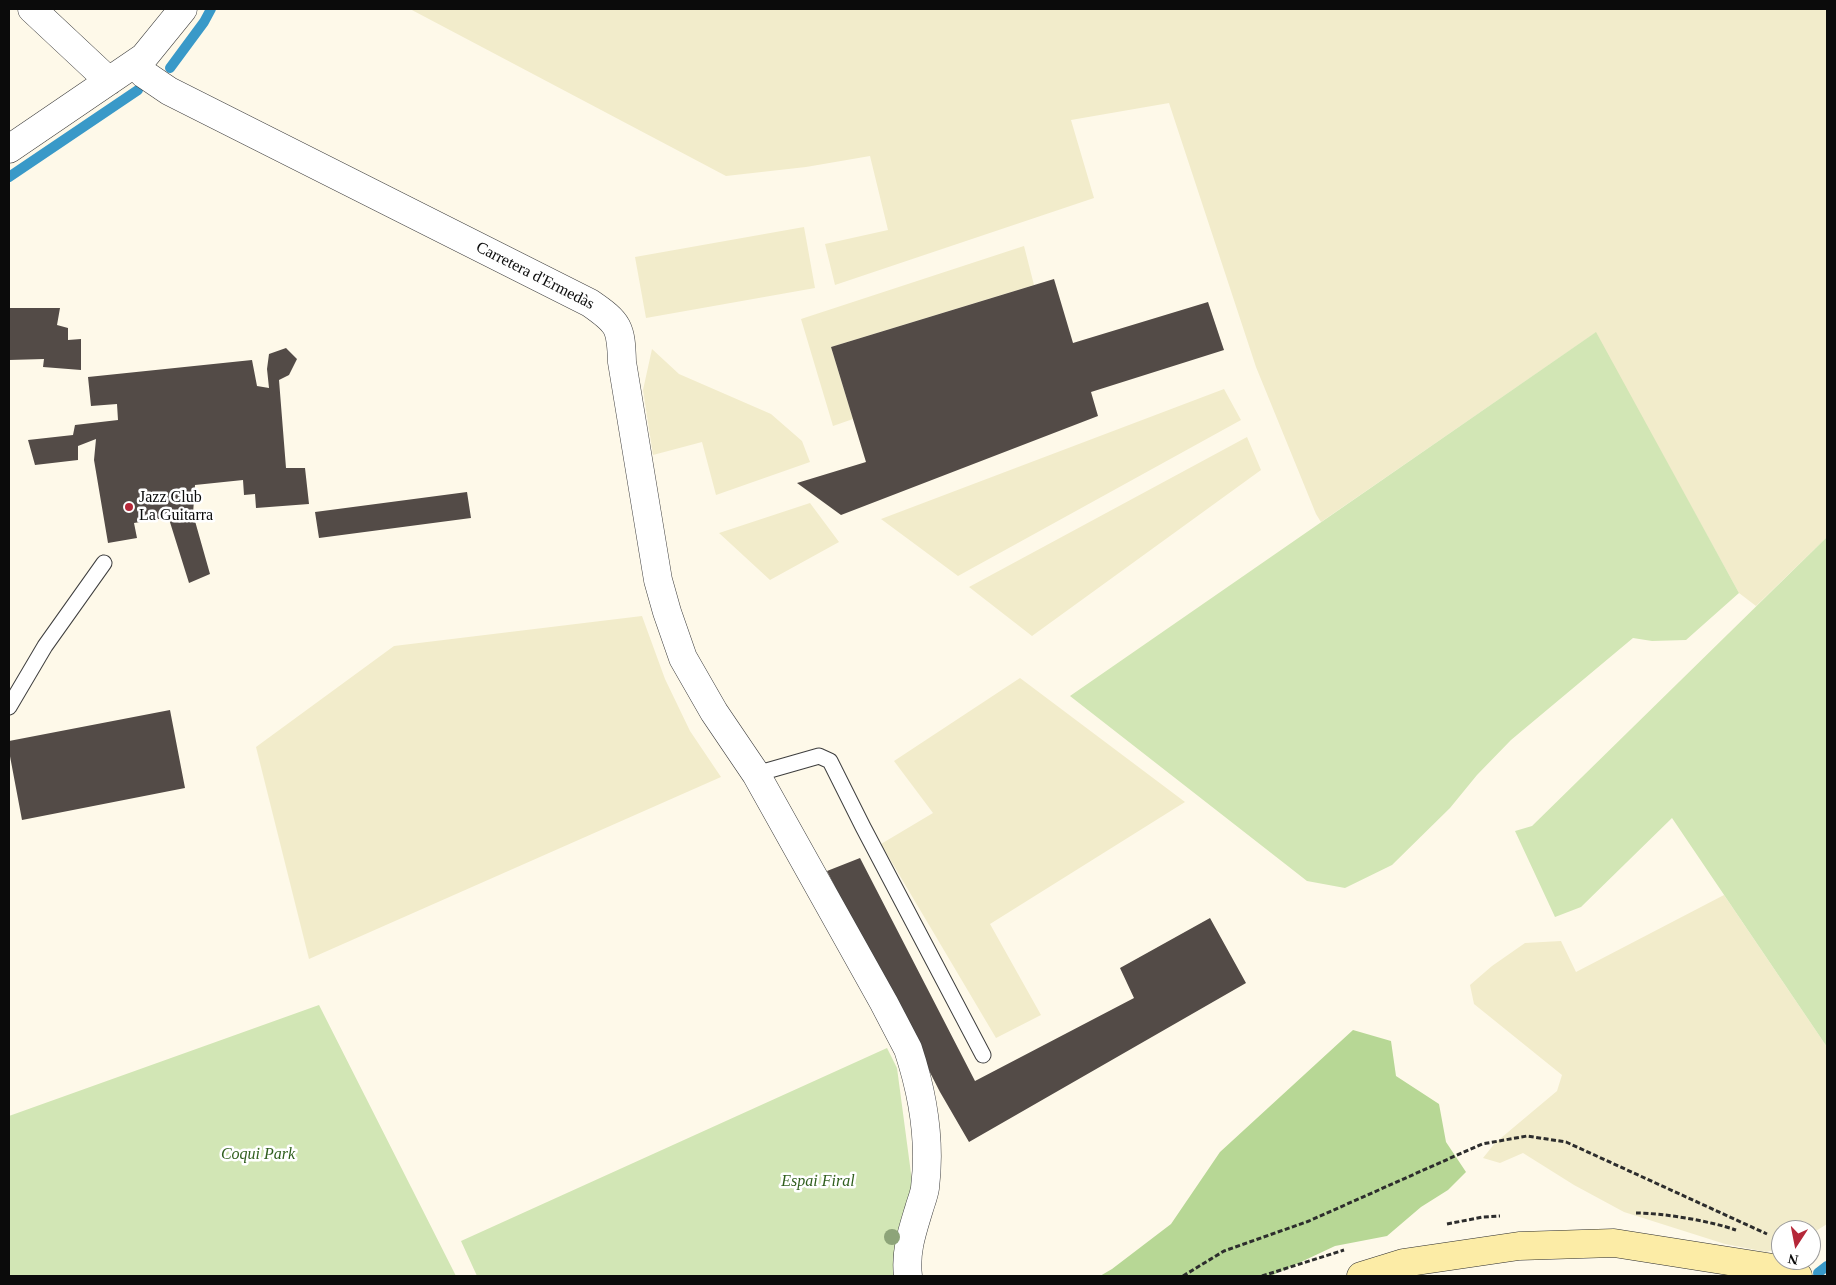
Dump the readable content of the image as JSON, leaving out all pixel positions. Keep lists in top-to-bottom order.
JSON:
{
  "streets": {
    "street": ["Carretera d'Ermedàs"]
  },
  "parks": ["Coqui Park", "Espai Firal"],
  "places": ["Jazz Club La Guitarra"],
  "north": "bottom"
}
